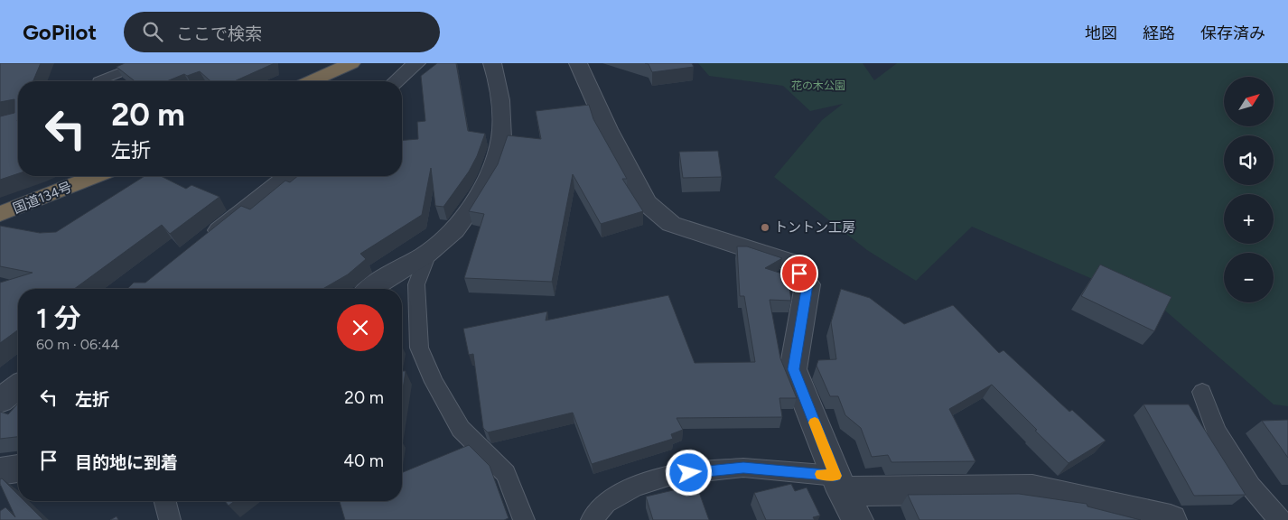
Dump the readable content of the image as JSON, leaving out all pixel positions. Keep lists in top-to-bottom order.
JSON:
{
  "streets": {
    "highway": ["国道134号"]
  },
  "parks": ["花の木公園"],
  "places": ["トントン工房"],
  "north": "top right",
  "page": {
    "header": "GoPilot",
    "search": "ここで検索",
    "nav": ["地図", "経路", "保存済み"],
    "map_buttons": ["+", "−"],
    "turn": ["20 m", "左折"],
    "heading": ["1 分", "60 m · 06:44"],
    "list": [
      {
        "name": "左折",
        "value": "20 m"
      },
      {
        "name": "目的地に到着",
        "value": "40 m"
      }
    ]
  }
}
